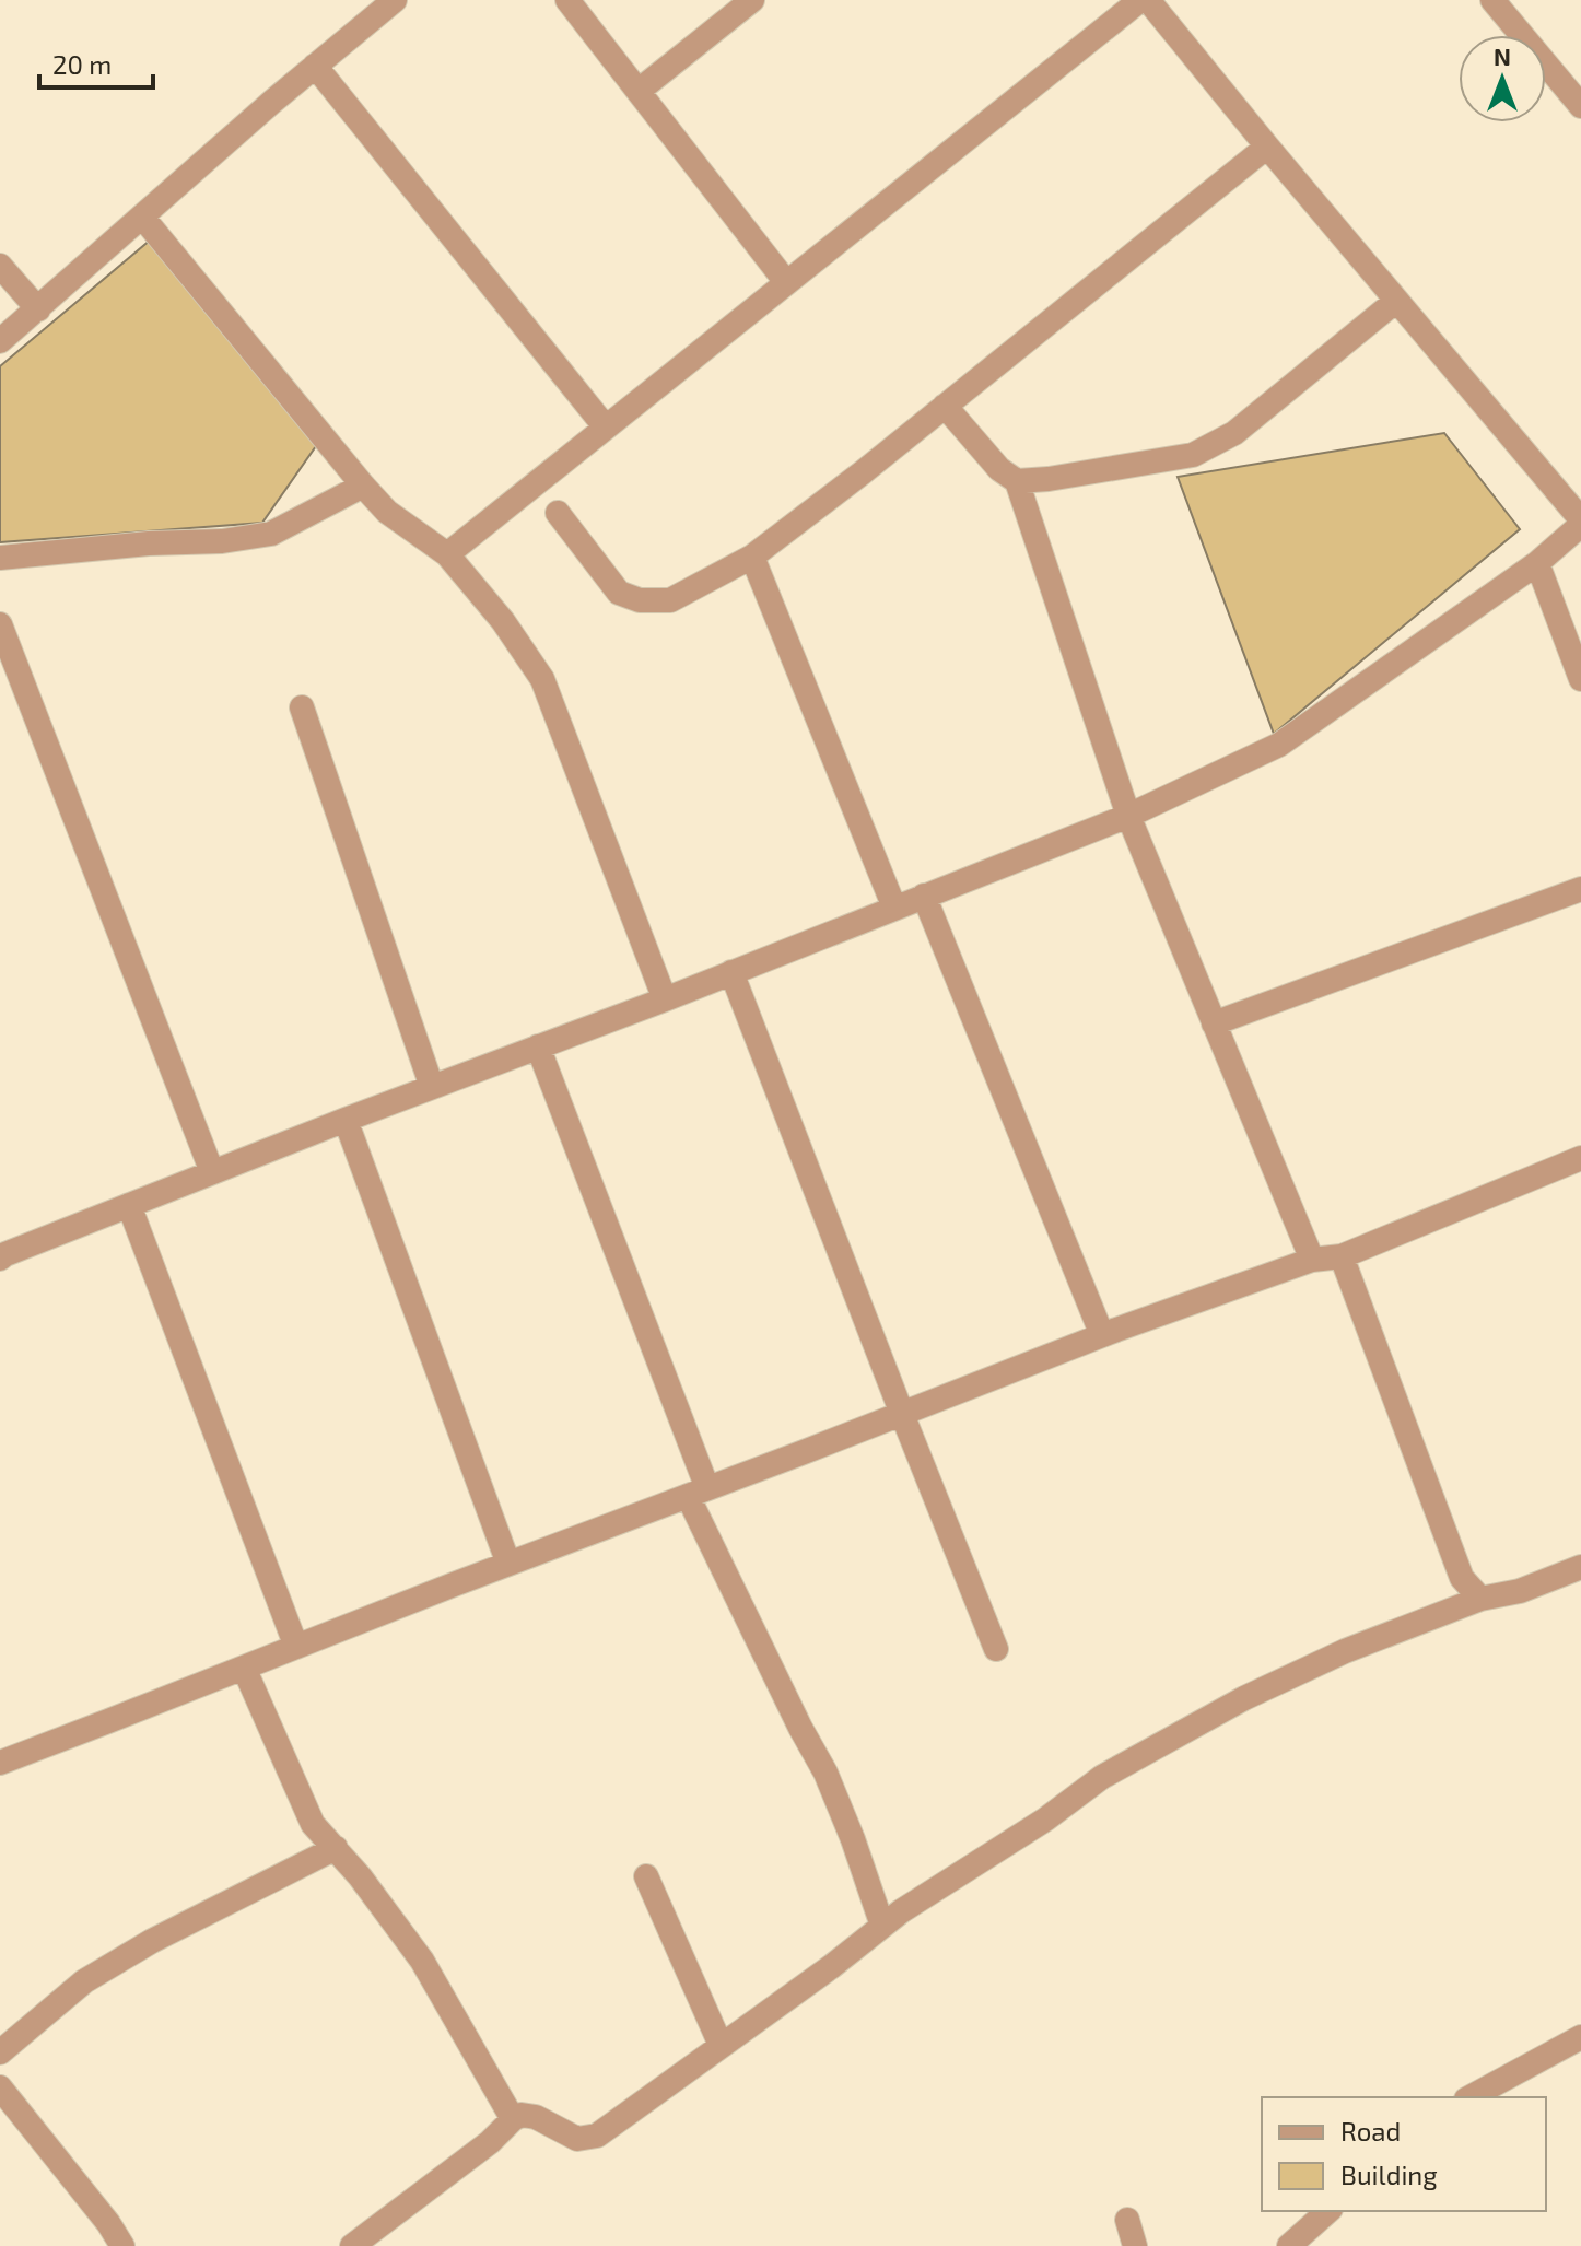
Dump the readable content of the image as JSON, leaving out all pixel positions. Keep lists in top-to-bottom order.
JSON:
{
  "legend": ["Road", "Building"],
  "scale_bar": "20 m",
  "north": "top"
}
